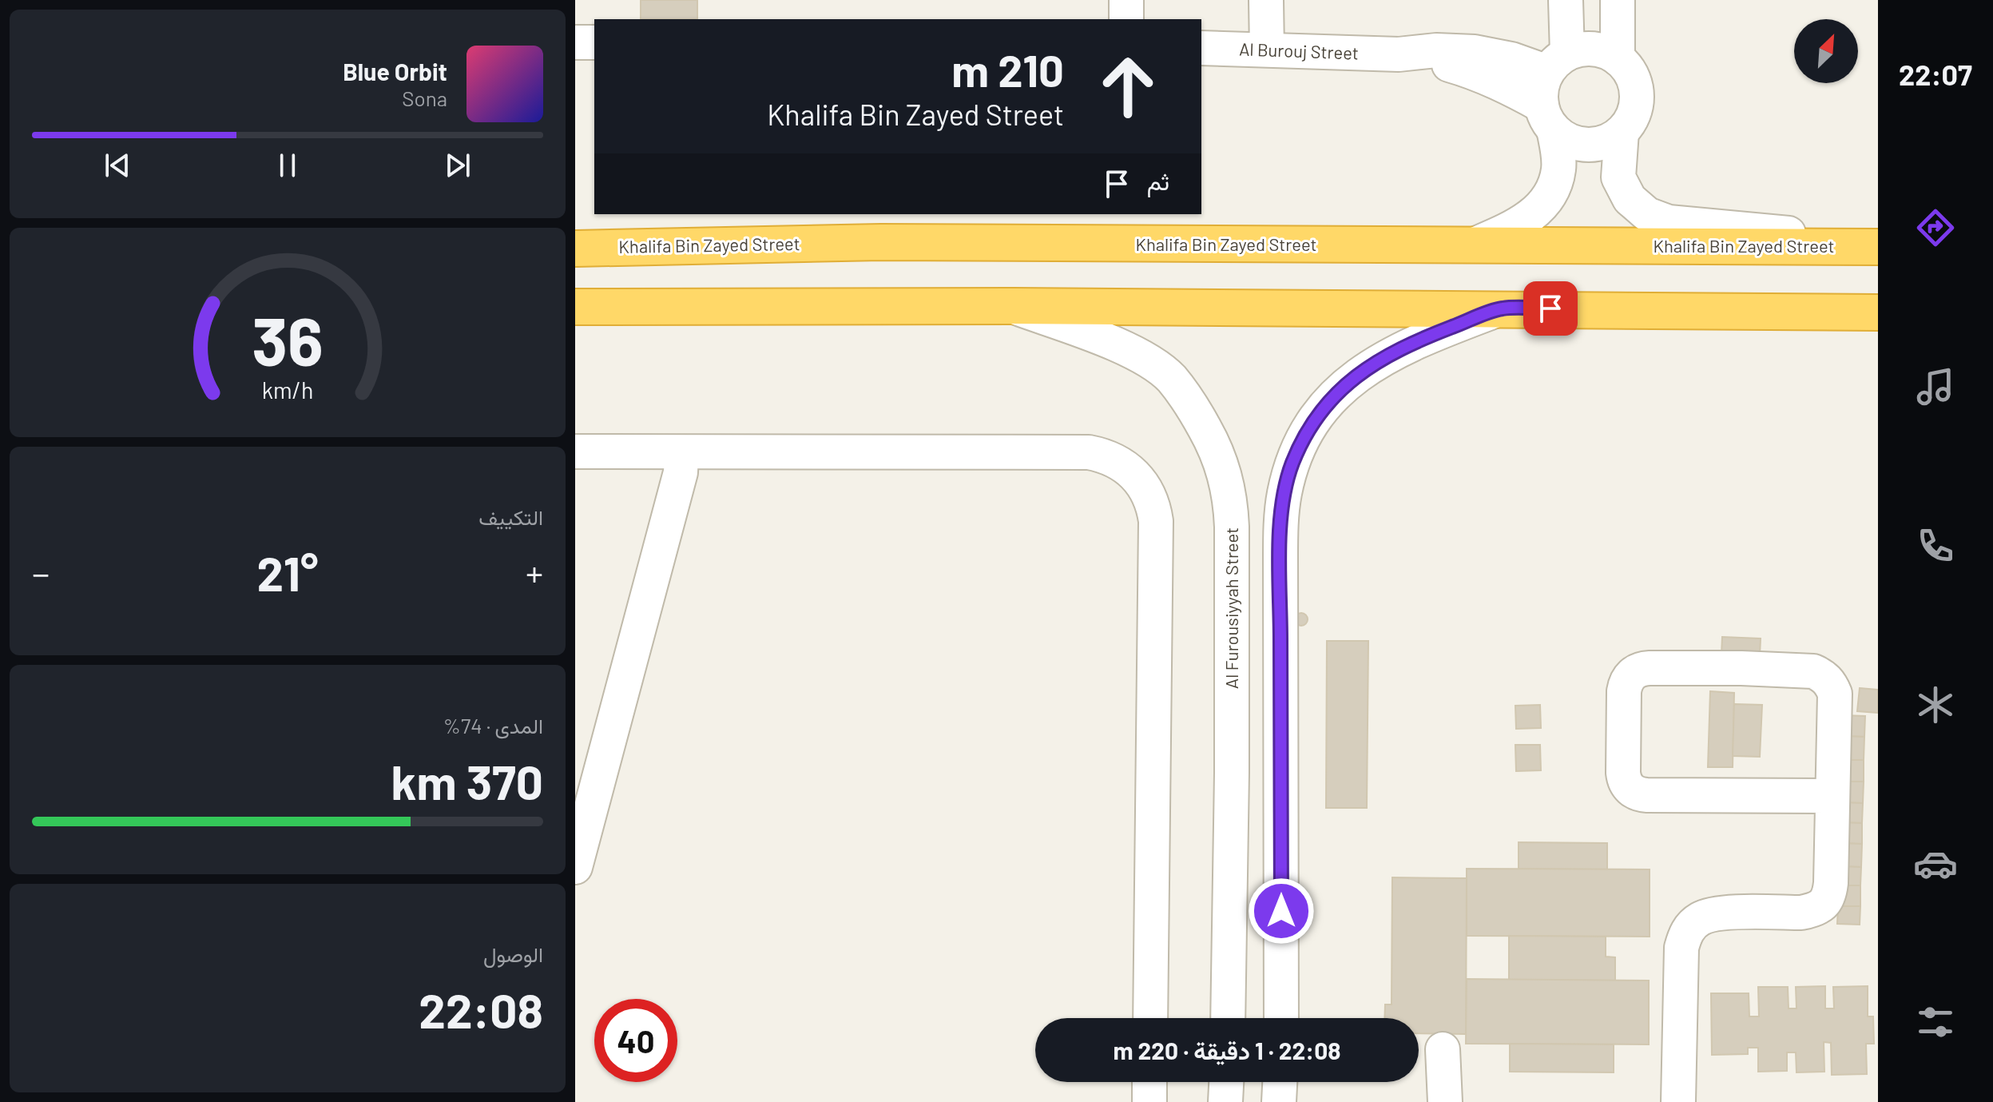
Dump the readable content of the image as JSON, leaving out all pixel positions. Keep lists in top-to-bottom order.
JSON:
{
  "streets": {
    "highway": ["Khalifa Bin Zayed Street"],
    "street": ["Al Burouj Street", "Al Furousiyyah Street"]
  },
  "north": "top right",
  "page": {
    "tabs": "22:07",
    "turn": ["210 m", "Khalifa Bin Zayed Street"],
    "song": ["Blue Orbit", "Sona"],
    "then": "ثم",
    "tile": [
      "التكييف",
      ["المدى · 74%", "370 km"],
      ["الوصول", "22:08"]
    ],
    "heat": ["−", "21°", "+"],
    "limit": "40",
    "trip": "22:08 · 1 دقيقة · 220 m",
    "gauge": ["36", "km/h"]
  }
}
